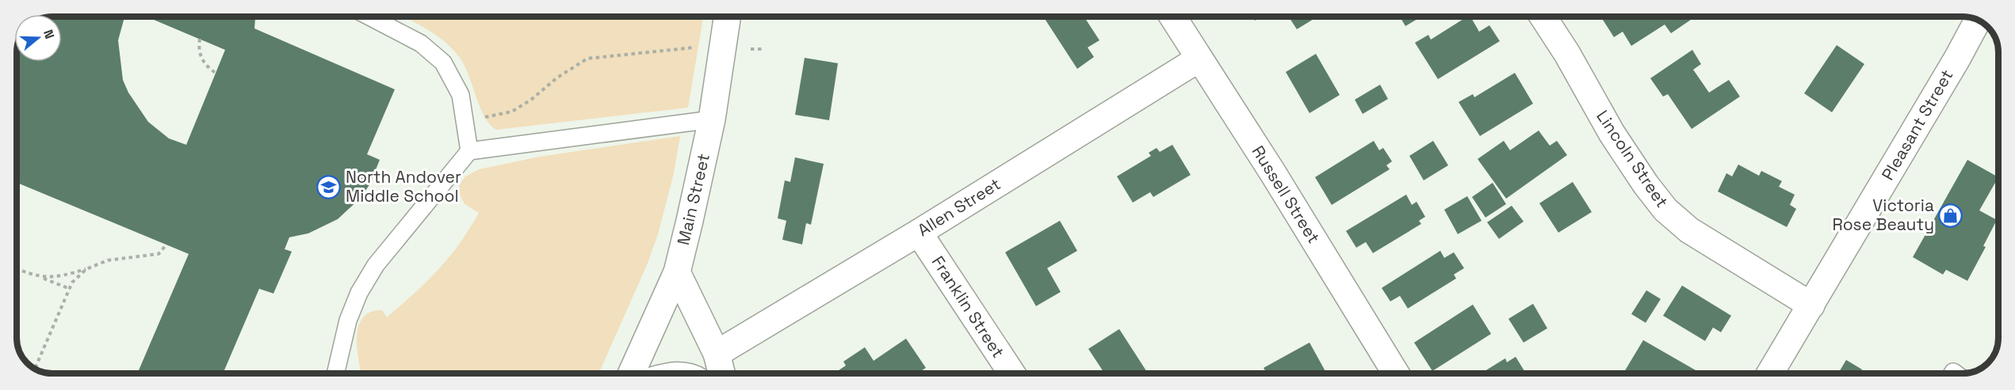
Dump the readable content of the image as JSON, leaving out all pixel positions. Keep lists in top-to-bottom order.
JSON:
{
  "streets": {
    "street": [
      "Pleasant Street",
      "Lincoln Street",
      "Russell Street",
      "Main Street",
      "Allen Street",
      "Franklin Street"
    ]
  },
  "crossings": [
    ["Pleasant Street", "Lincoln Street"],
    ["Russell Street", "Allen Street"],
    ["Allen Street", "Franklin Street"]
  ],
  "places": {
    "school or university": ["North Andover Middle School"],
    "shop": ["Victoria Rose Beauty"]
  },
  "north": "right"
}
